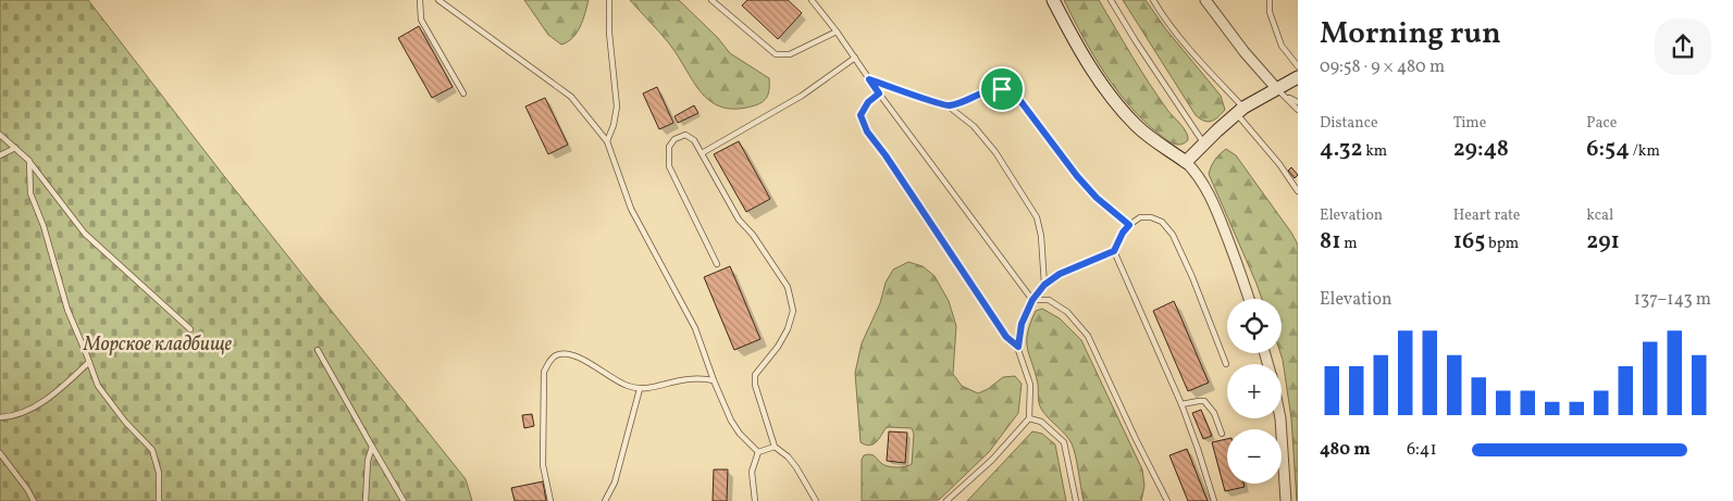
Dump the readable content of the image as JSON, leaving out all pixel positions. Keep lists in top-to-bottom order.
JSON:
{
  "parks": ["Морское кладбище"],
  "page": {
    "heading": ["Morning run", "09:58 · 9 × 480 m"],
    "stats": [
      ["Distance", "4.32 km"],
      ["Time", "29:48"],
      ["Pace", "6:54 /km"],
      ["Elevation", "81 m"],
      ["Heart rate", "165 bpm"],
      ["kcal", "291"]
    ],
    "chart": ["Elevation", "137–143 m"],
    "map_buttons": ["+", "−"],
    "list": [
      {
        "name": "480 m",
        "note": "6:41"
      }
    ]
  }
}
